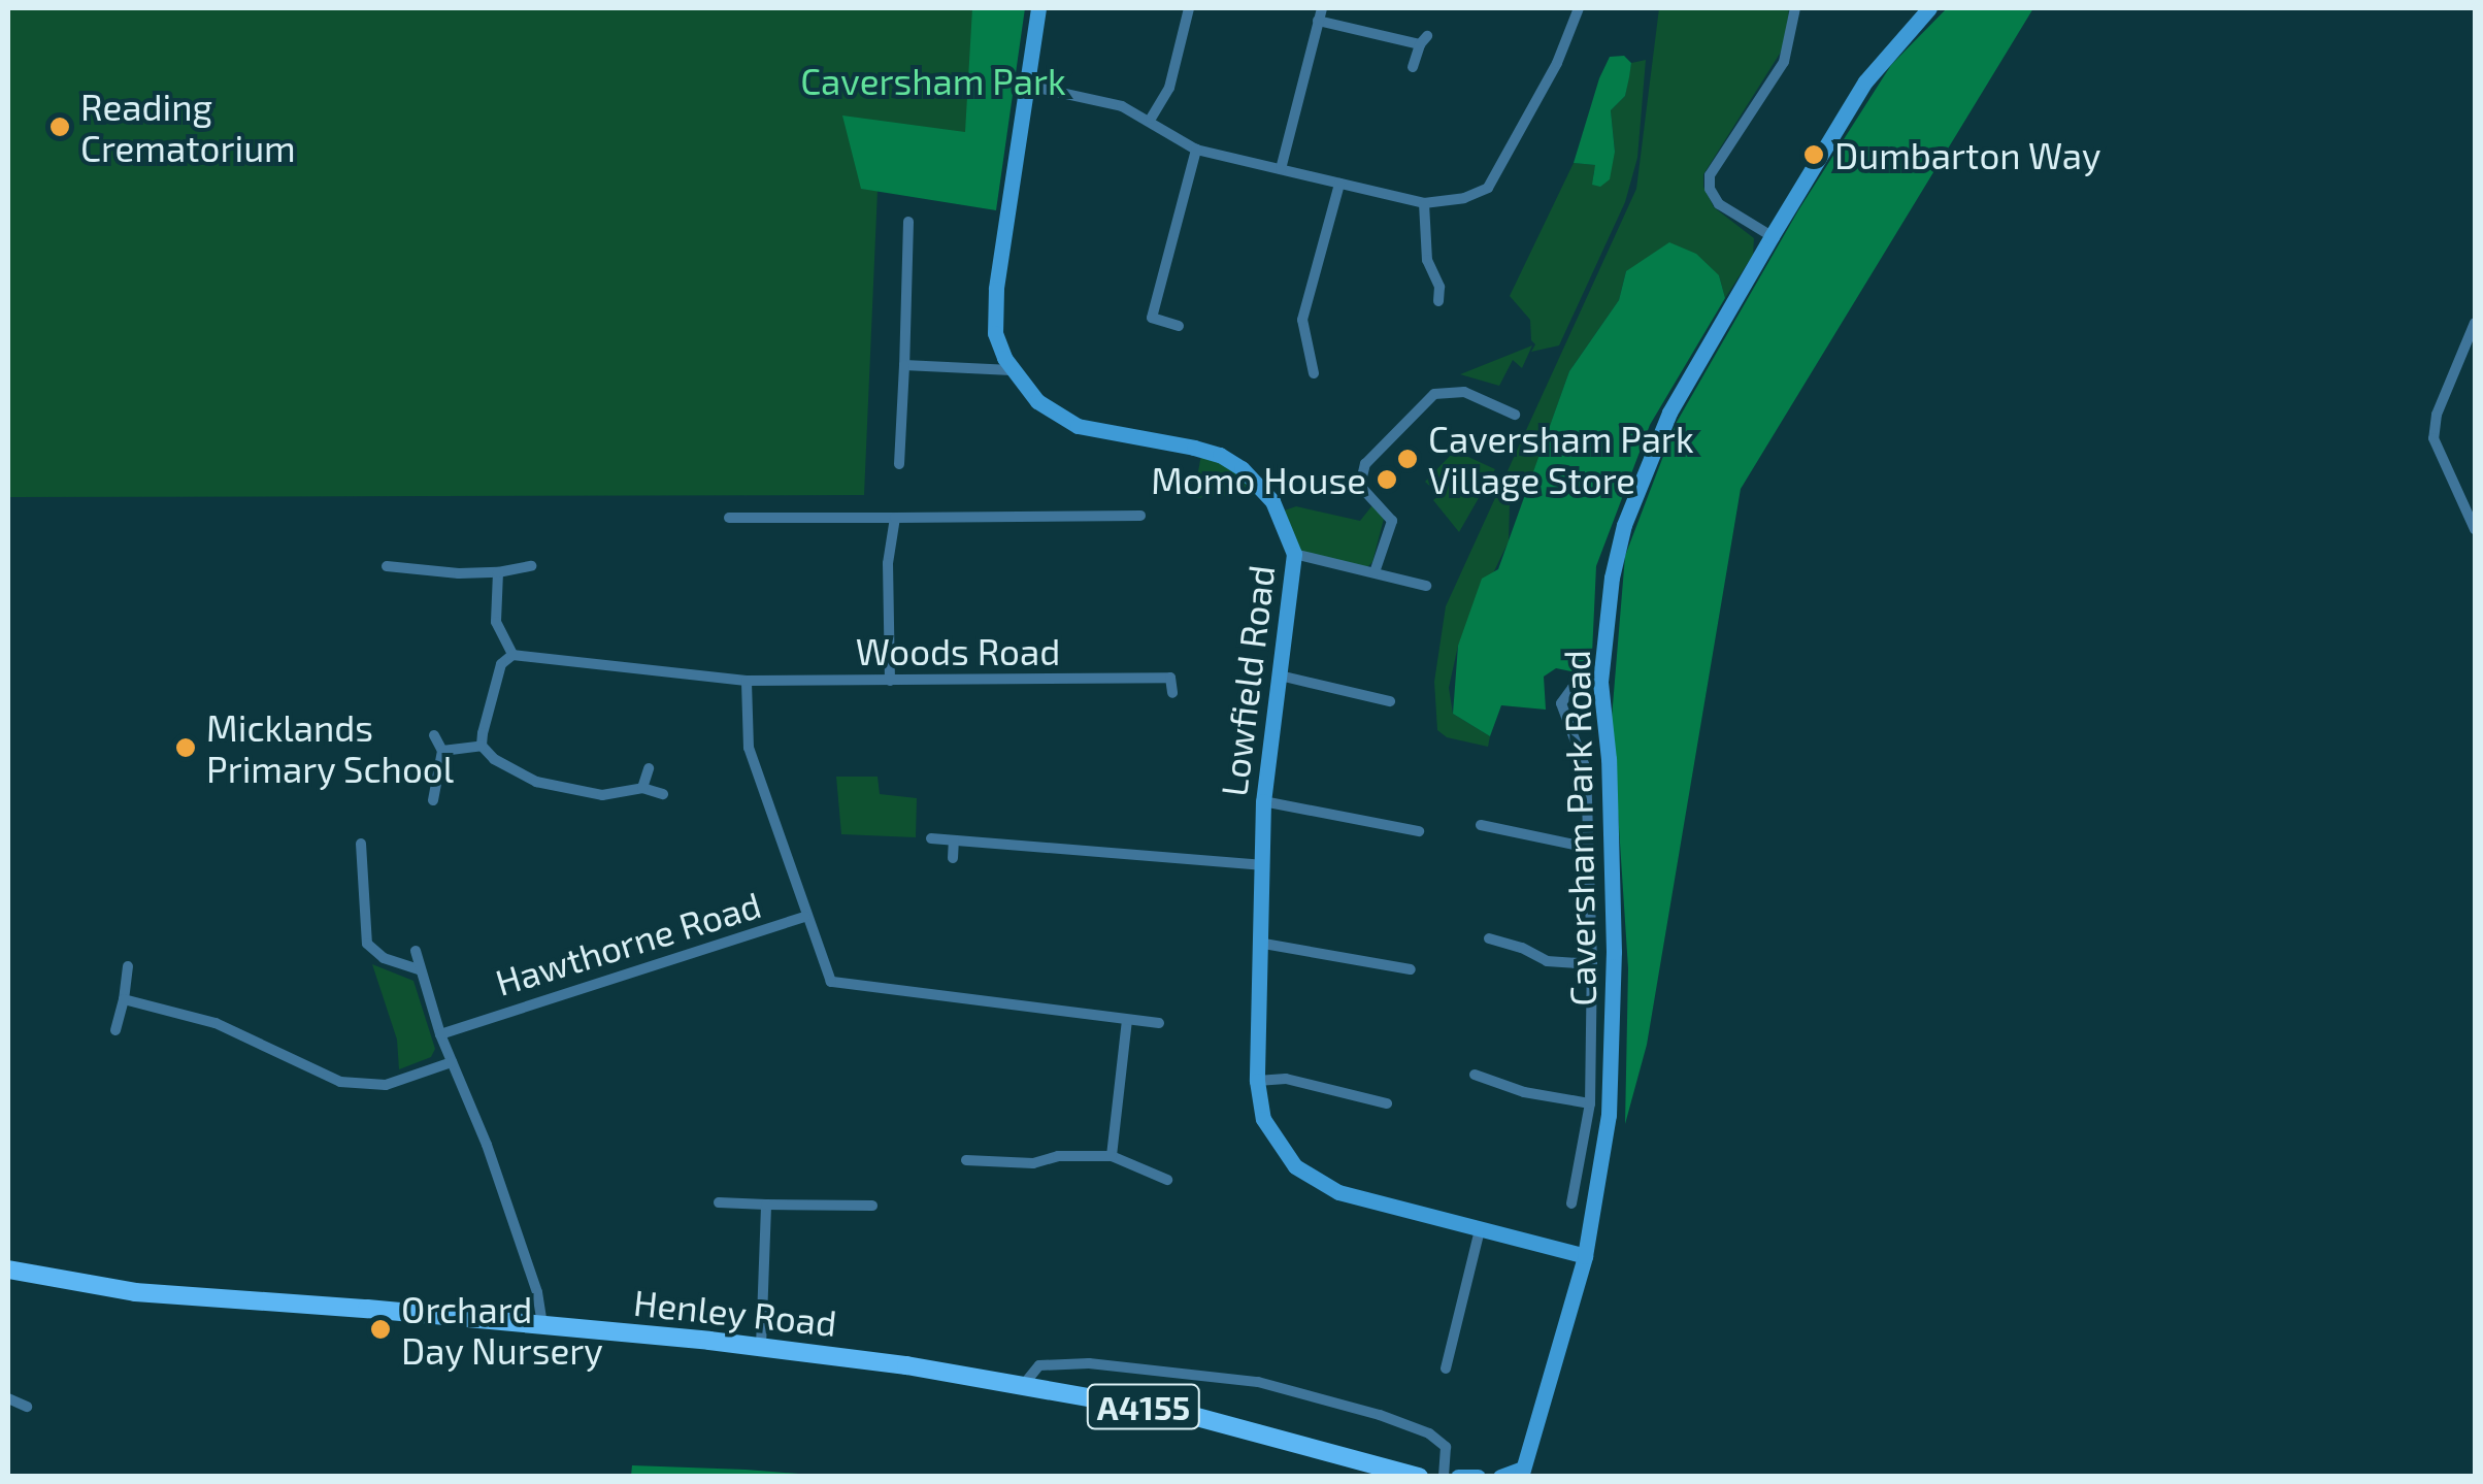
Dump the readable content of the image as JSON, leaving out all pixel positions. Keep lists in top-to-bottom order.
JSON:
{
  "streets": {
    "main road": ["Henley Road", "A4155"],
    "street": [
      "Woods Road",
      "Lowfield Road",
      "Caversham Park Road",
      "Hawthorne Road"
    ]
  },
  "crossings": [
    ["Lowfield Road", "Caversham Park Road"]
  ],
  "parks": ["Caversham Park"],
  "places": [
    "Reading Crematorium",
    "Dumbarton Way",
    "Caversham Park Village Store",
    "Momo House",
    "Micklands Primary School",
    "Orchard Day Nursery"
  ]
}
